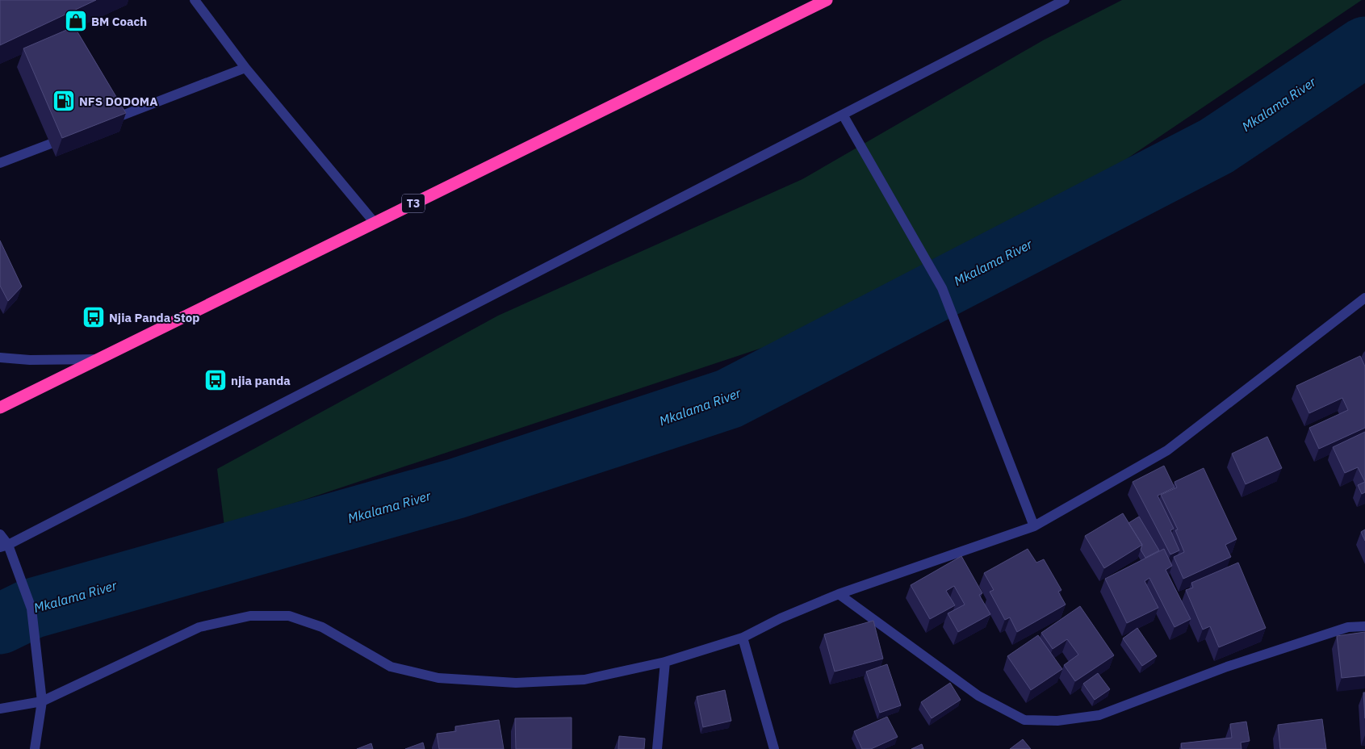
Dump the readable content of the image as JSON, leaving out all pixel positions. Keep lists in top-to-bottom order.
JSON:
{
  "streets": {
    "highway": ["T3"]
  },
  "water": ["Mkalama River"],
  "places": {
    "shop": ["BM Coach"],
    "fuel station": ["NFS DODOMA"],
    "bus stop": ["Njia Panda Stop", "njia panda"]
  }
}
